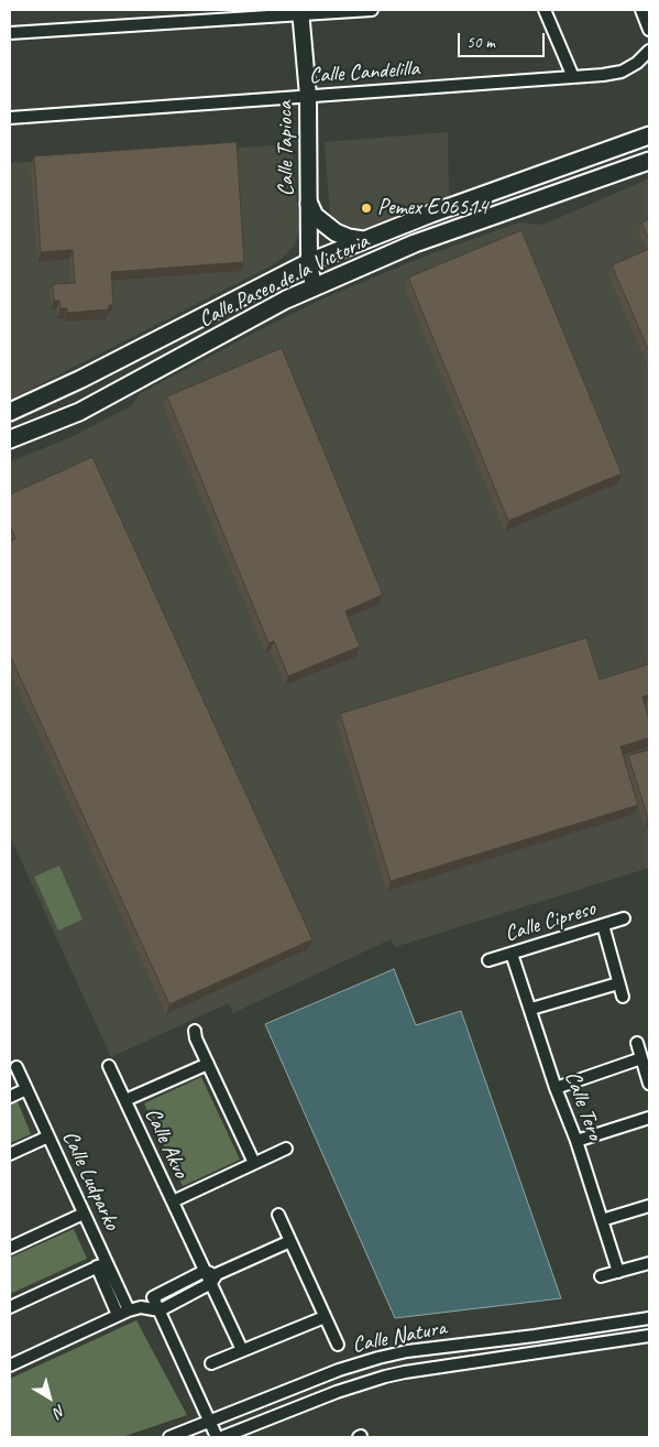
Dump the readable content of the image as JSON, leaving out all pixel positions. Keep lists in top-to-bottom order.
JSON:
{
  "streets": {
    "main road": ["Calle Paseo de la Victoria"],
    "street": [
      "Calle Candelilla",
      "Calle Tapioca",
      "Calle Cipreso",
      "Calle Tero",
      "Calle Akvo",
      "Calle Ludparko",
      "Calle Natura"
    ]
  },
  "crossings": [
    ["Calle Candelilla", "Calle Tapioca"],
    ["Calle Tapioca", "Calle Paseo de la Victoria"],
    ["Calle Cipreso", "Calle Tero"]
  ],
  "places": ["Pemex E06514"],
  "scale_bar": "50 m",
  "north": "bottom right"
}
